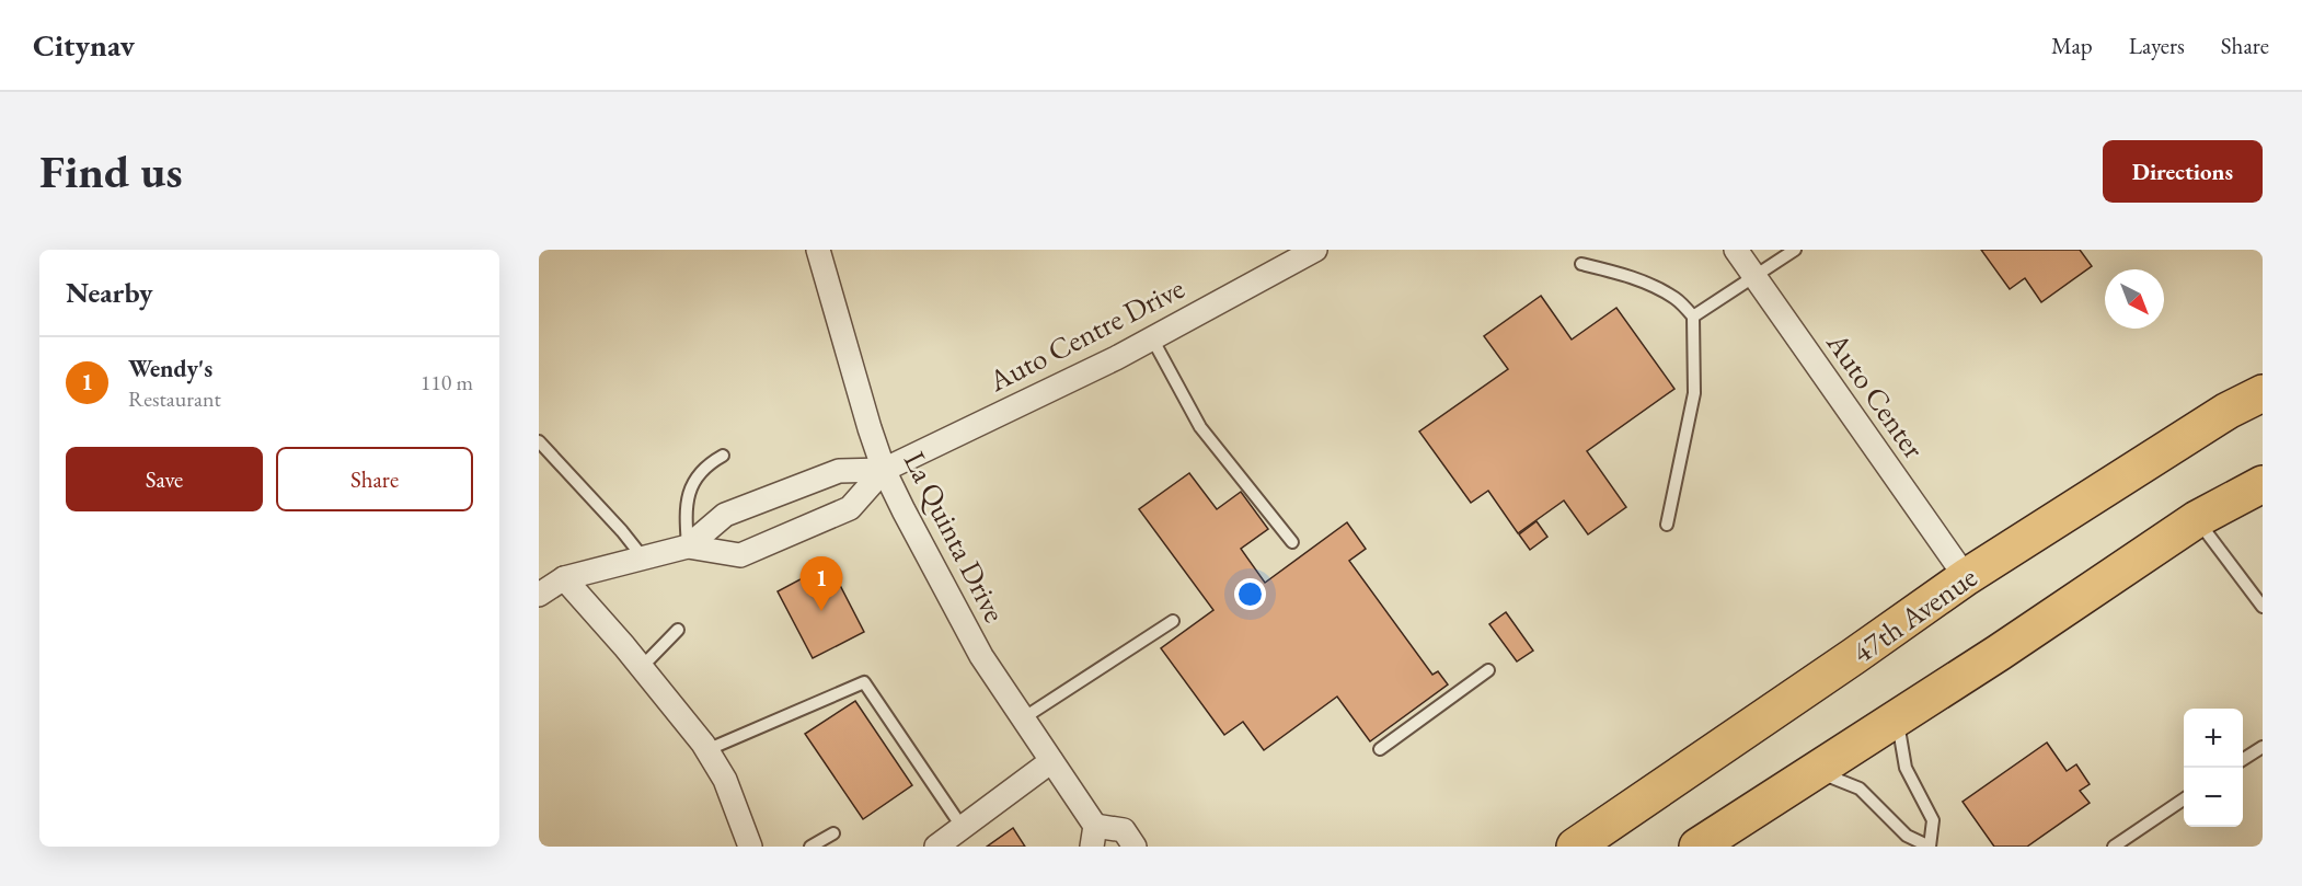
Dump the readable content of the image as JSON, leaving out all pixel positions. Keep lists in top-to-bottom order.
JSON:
{
  "streets": {
    "main road": ["47th Avenue"],
    "street": ["Auto Centre Drive", "Auto Center", "La Quinta Drive"]
  },
  "crossings": [
    ["Auto Centre Drive", "La Quinta Drive"],
    ["Auto Center", "47th Avenue"]
  ],
  "north": "bottom right",
  "page": {
    "header": "Citynav",
    "nav": ["Map", "Layers", "Share"],
    "buttons": [
      "Directions",
      ["Save", "Share"]
    ],
    "title": "Find us",
    "heading": "Nearby",
    "list": [
      {
        "mark": "1",
        "name": "Wendy's",
        "note": "Restaurant",
        "value": "110 m"
      }
    ],
    "pins": "1",
    "map_buttons": ["+", "−"]
  }
}
